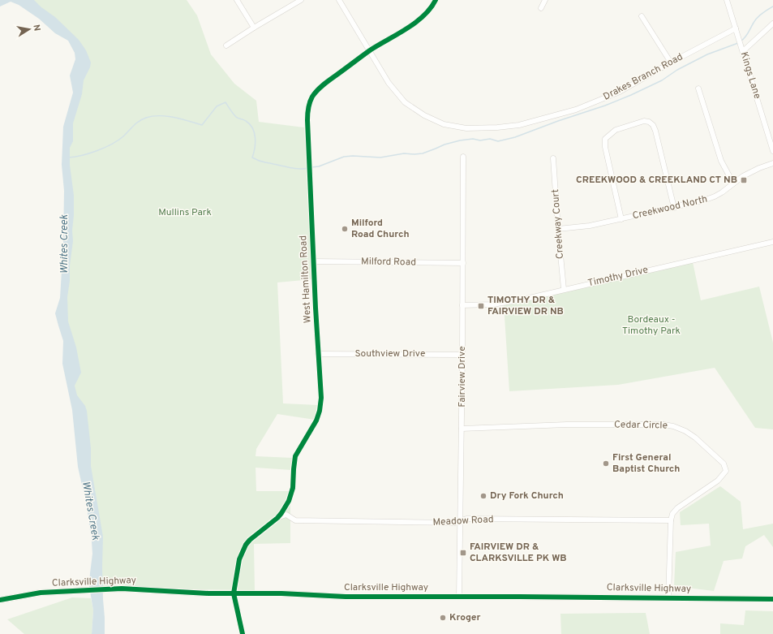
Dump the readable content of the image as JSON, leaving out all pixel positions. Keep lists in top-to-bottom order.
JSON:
{
  "streets": {
    "main road": ["Clarksville Highway"],
    "street": [
      "Kings Lane",
      "Drakes Branch Road",
      "Creekwood North",
      "Creekway Court",
      "Milford Road",
      "Timothy Drive",
      "West Hamilton Road",
      "Southview Drive",
      "Fairview Drive",
      "Cedar Circle",
      "Meadow Road"
    ]
  },
  "crossings": [
    ["Kings Lane", "Drakes Branch Road"],
    ["Drakes Branch Road", "West Hamilton Road"],
    ["Creekwood North", "Creekway Court"],
    ["Creekway Court", "Timothy Drive"],
    ["Milford Road", "West Hamilton Road"],
    ["Milford Road", "Fairview Drive"],
    ["Timothy Drive", "Fairview Drive"],
    ["West Hamilton Road", "Southview Drive"],
    ["West Hamilton Road", "Meadow Road"],
    ["West Hamilton Road", "Clarksville Highway"],
    ["Southview Drive", "Fairview Drive"],
    ["Fairview Drive", "Cedar Circle"],
    ["Fairview Drive", "Meadow Road"],
    ["Fairview Drive", "Clarksville Highway"],
    ["Cedar Circle", "Meadow Road"],
    ["Cedar Circle", "Clarksville Highway"]
  ],
  "water": ["Whites Creek"],
  "parks": ["Mullins Park", "Bordeaux - Timothy Park"],
  "places": {
    "transit": ["CREEKWOOD & CREEKLAND CT NB", "TIMOTHY DR & FAIRVIEW DR NB", "FAIRVIEW DR & CLARKSVILLE PK WB"],
    "other": [
      "Milford Road Church",
      "First General Baptist Church",
      "Dry Fork Church",
      "Kroger"
    ]
  },
  "north": "right"
}
